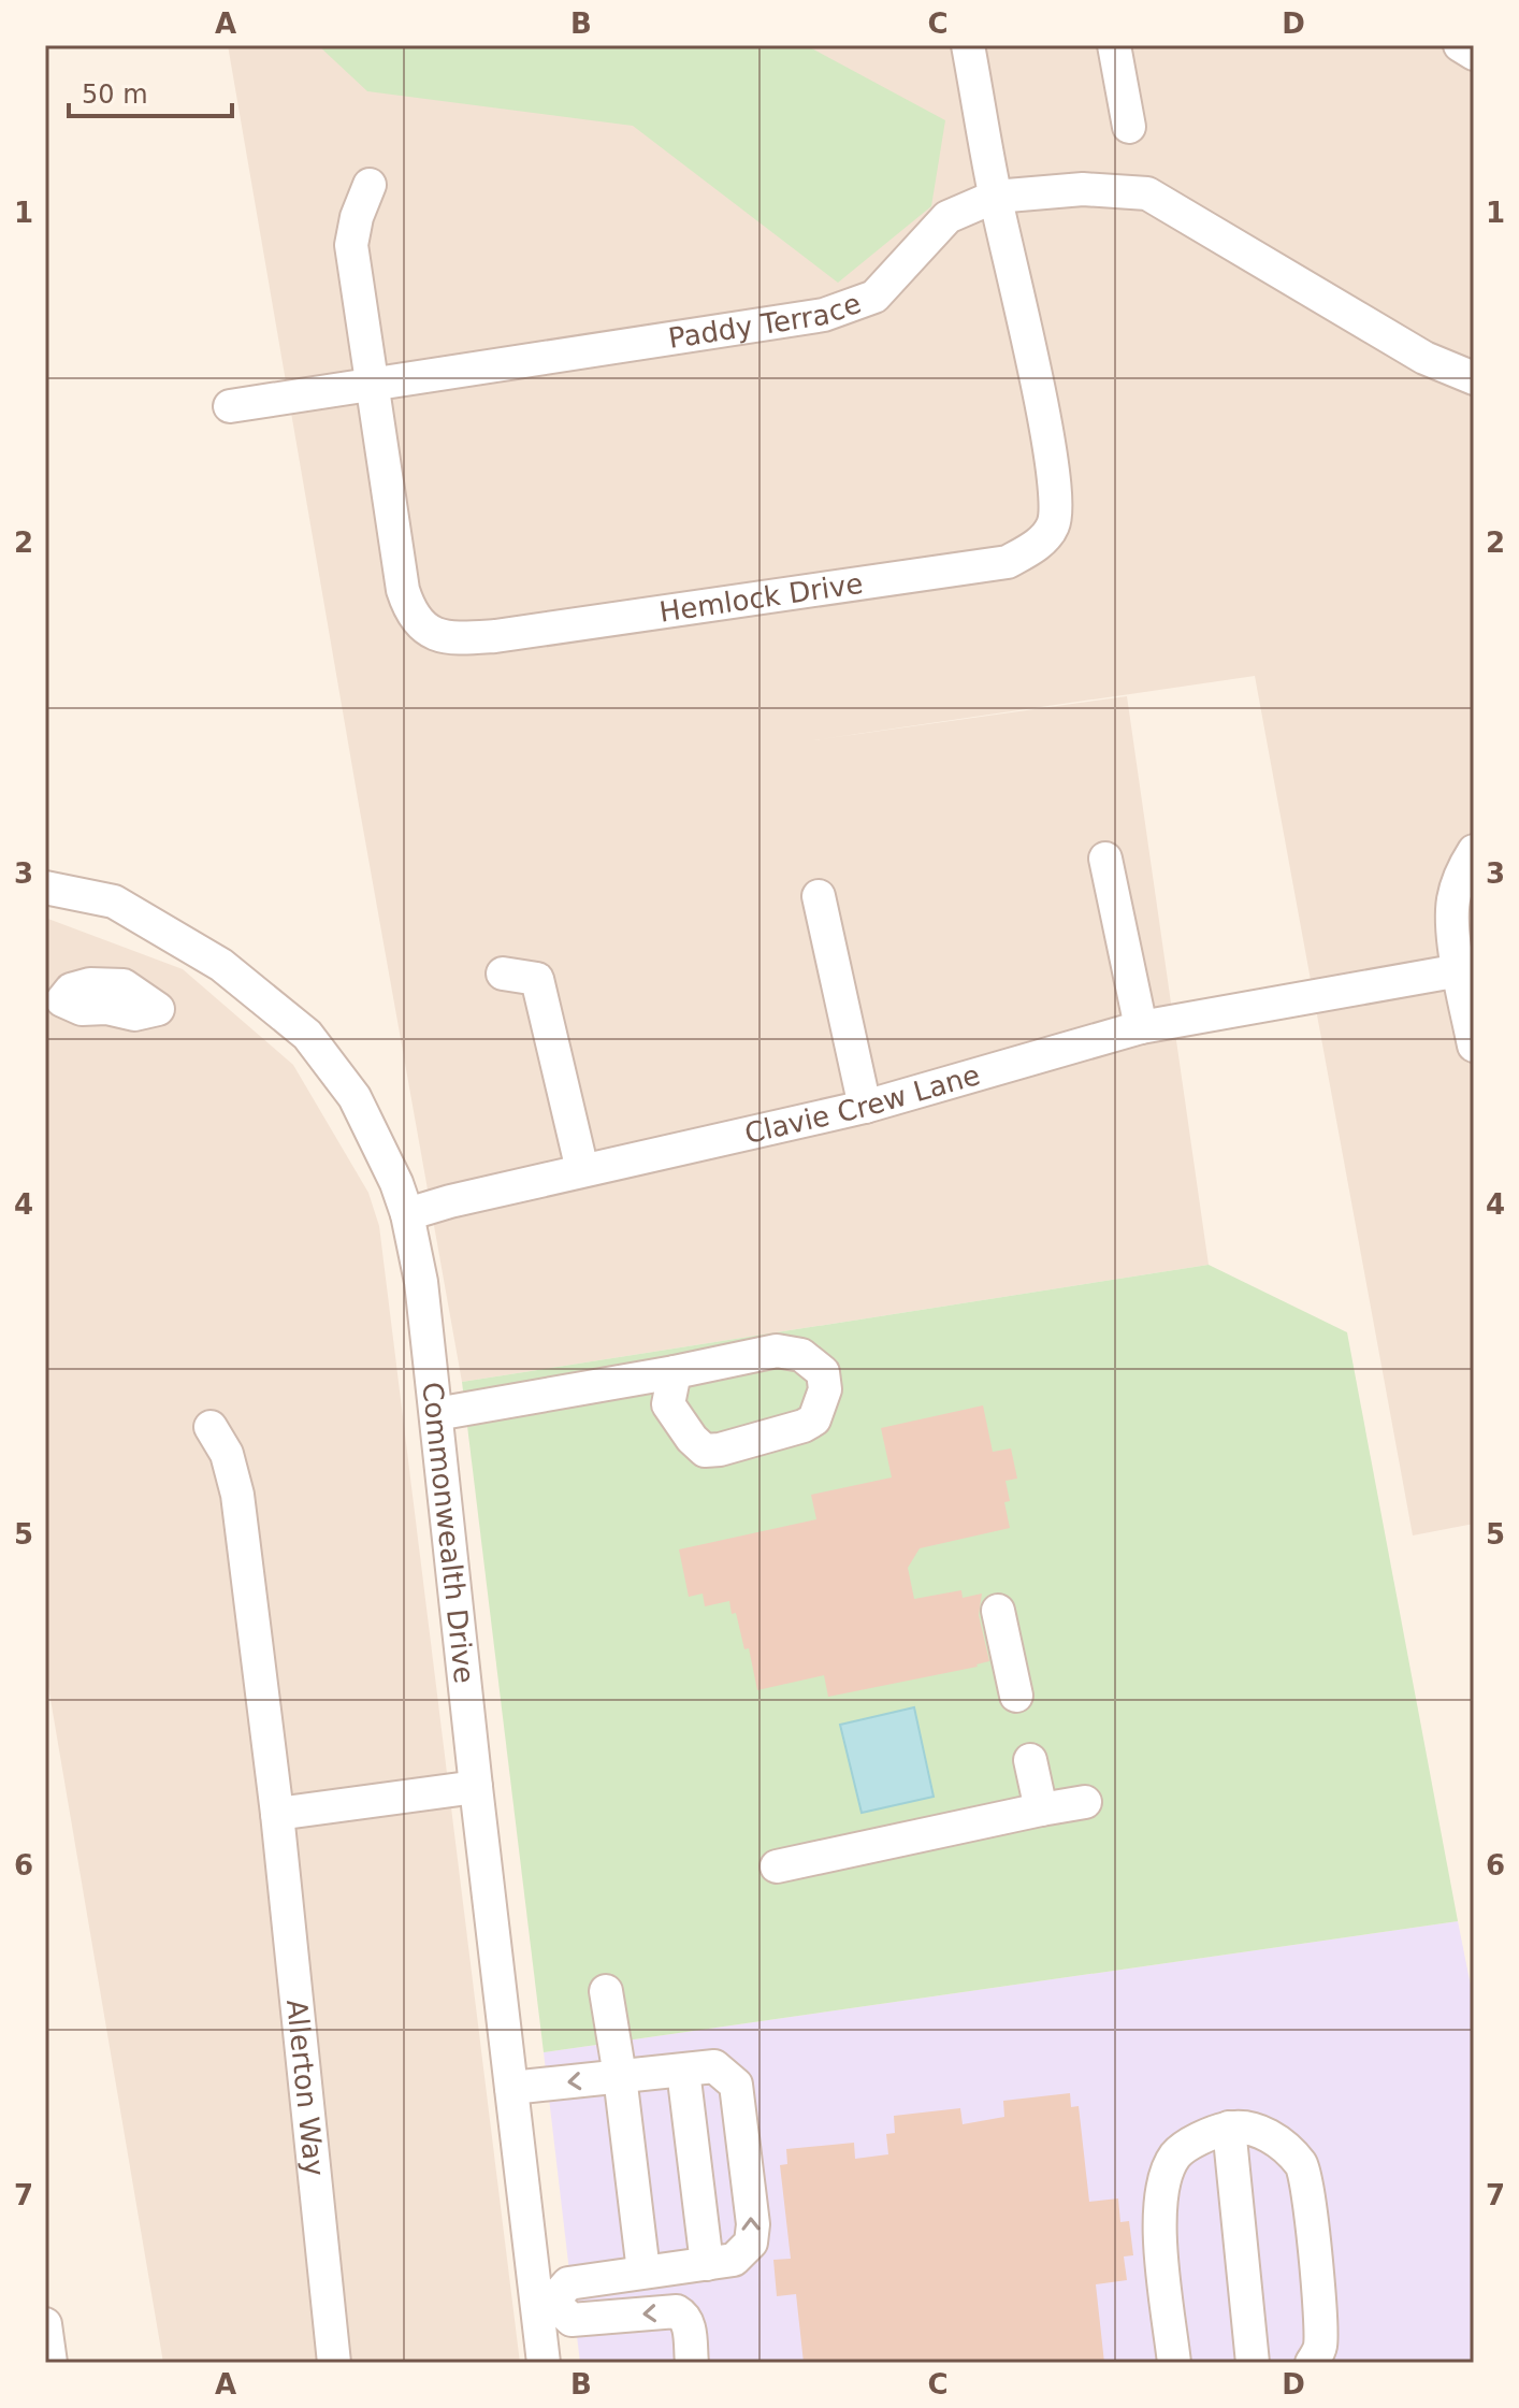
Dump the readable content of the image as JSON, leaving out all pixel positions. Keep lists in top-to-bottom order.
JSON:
{
  "streets": {
    "street": [
      "Paddy Terrace",
      "Hemlock Drive",
      "Clavie Crew Lane",
      "Commonwealth Drive",
      "Allerton Way"
    ]
  },
  "crossings": [
    ["Paddy Terrace", "Hemlock Drive"],
    ["Clavie Crew Lane", "Commonwealth Drive"]
  ],
  "scale_bar": "50 m",
  "grid": {
    "columns": [
      "A",
      "B",
      "C",
      "D"
    ],
    "rows": [
      "1",
      "2",
      "3",
      "4",
      "5",
      "6",
      "7"
    ]
  }
}
